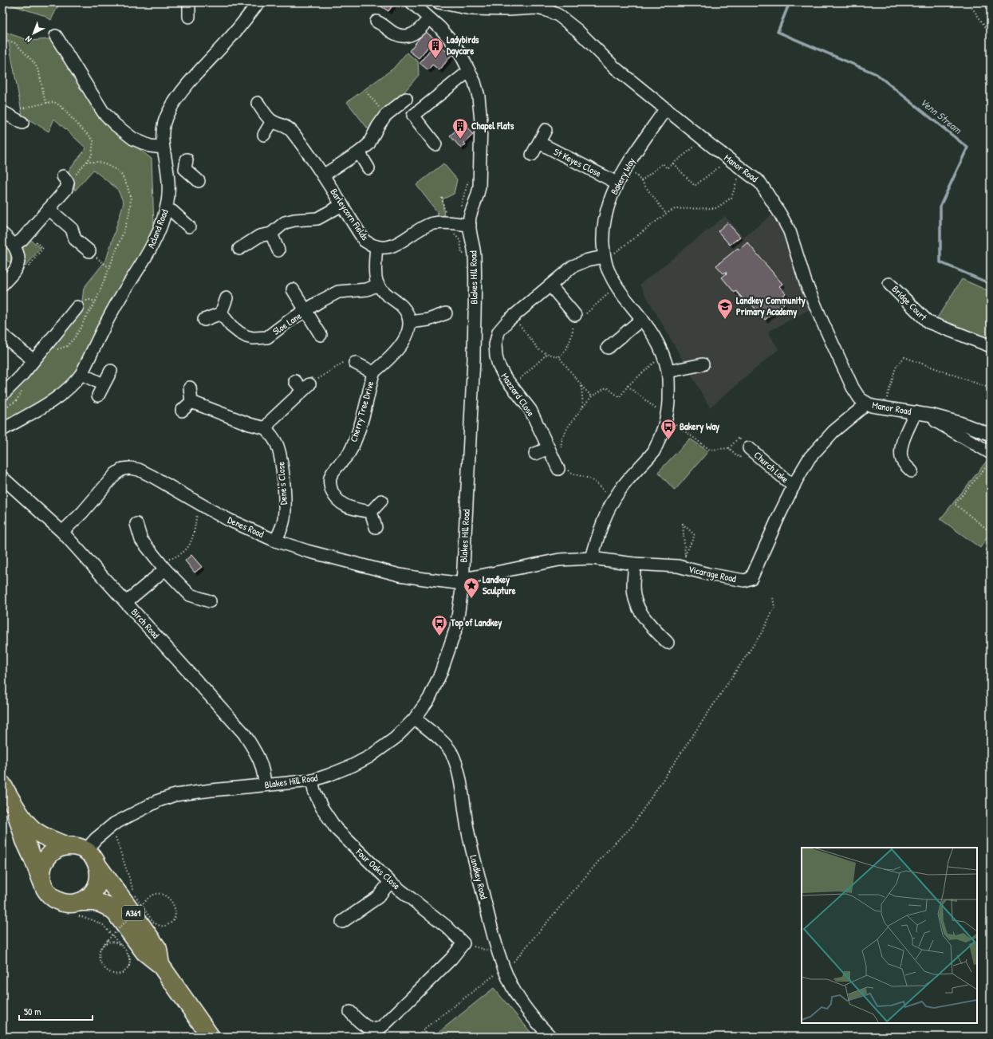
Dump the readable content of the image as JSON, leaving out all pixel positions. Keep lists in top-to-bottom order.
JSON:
{
  "streets": {
    "highway": ["A361"],
    "street": [
      "St Keyes Close",
      "Manor Road",
      "Bakery Way",
      "Barleycorn Fields",
      "Acland Road",
      "Blakes Hill Road",
      "Bridge Court",
      "Sloe Lane",
      "Mazzard Close",
      "Cherry Tree Drive",
      "Church Lake",
      "Dene's Close",
      "Denes Road",
      "Vicarage Road",
      "Birch Road",
      "Four Oaks Close",
      "Landkey Road"
    ]
  },
  "crossings": [
    ["St Keyes Close", "Bakery Way"],
    ["Manor Road", "Bakery Way"],
    ["Manor Road", "Vicarage Road"],
    ["Bakery Way", "Mazzard Close"],
    ["Bakery Way", "Vicarage Road"],
    ["Barleycorn Fields", "Blakes Hill Road"],
    ["Blakes Hill Road", "Denes Road"],
    ["Blakes Hill Road", "Vicarage Road"],
    ["Blakes Hill Road", "Birch Road"],
    ["Blakes Hill Road", "Four Oaks Close"],
    ["Blakes Hill Road", "Landkey Road"],
    ["Blakes Hill Road", "A361"],
    ["Church Lake", "Vicarage Road"],
    ["Dene's Close", "Denes Road"],
    ["Denes Road", "Vicarage Road"],
    ["Denes Road", "Birch Road"]
  ],
  "water": ["Venn Stream"],
  "places": {
    "building": ["Ladybirds Daycare", "Chapel Flats"],
    "school or university": ["Landkey Community Primary Academy"],
    "bus stop": ["Bakery Way", "Top of Landkey"],
    "place": ["Landkey Sculpture"]
  },
  "scale_bar": "50 m",
  "north": "bottom left"
}
